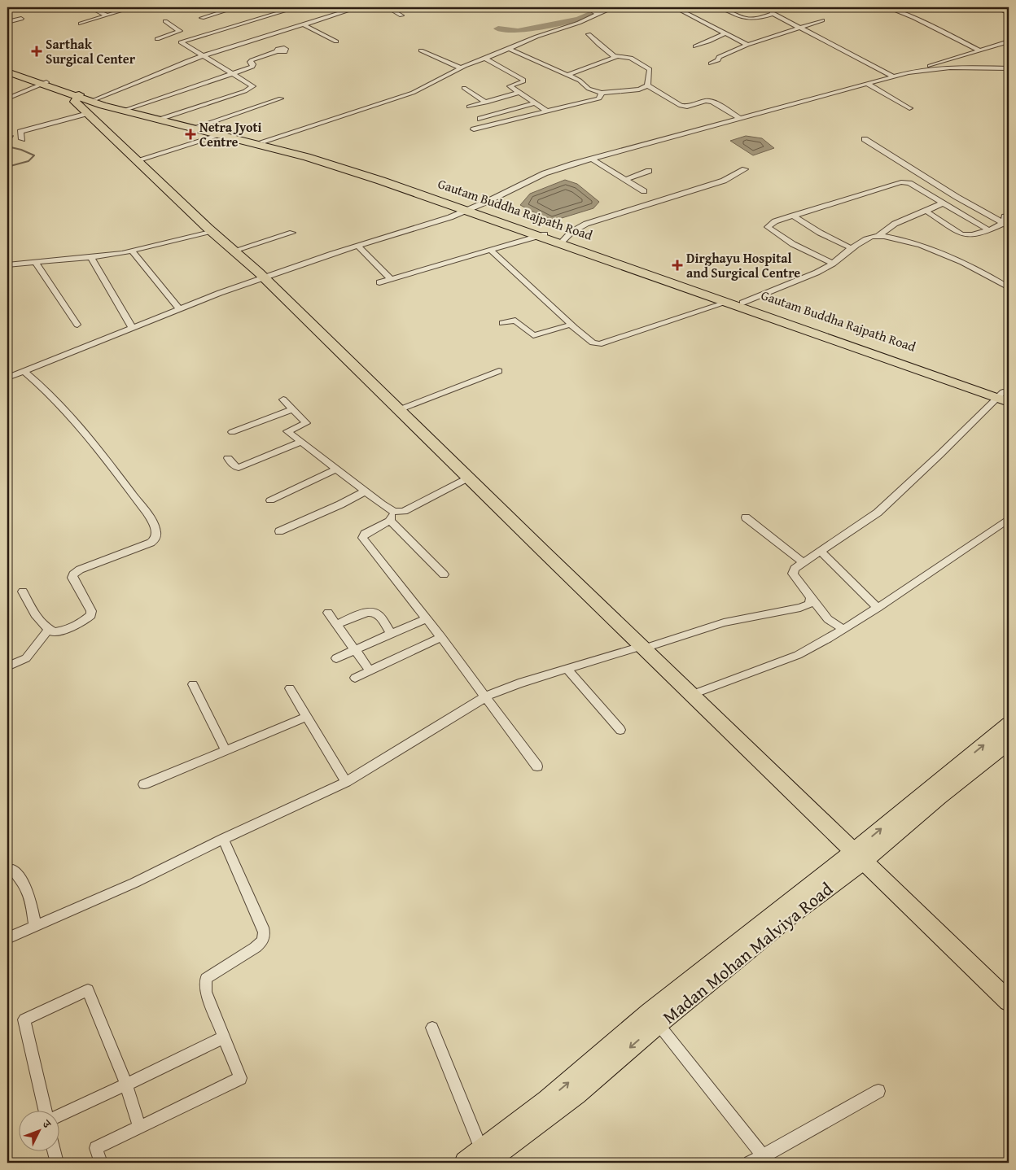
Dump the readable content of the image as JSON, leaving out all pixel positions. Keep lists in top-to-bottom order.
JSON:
{
  "streets": {
    "main road": ["Gautam Buddha Rajpath Road", "Madan Mohan Malviya Road"]
  },
  "places": {
    "health": ["Sarthak Surgical Center", "Netra Jyoti Centre", "Dirghayu Hospital and Surgical Centre"]
  },
  "north": "top right"
}
